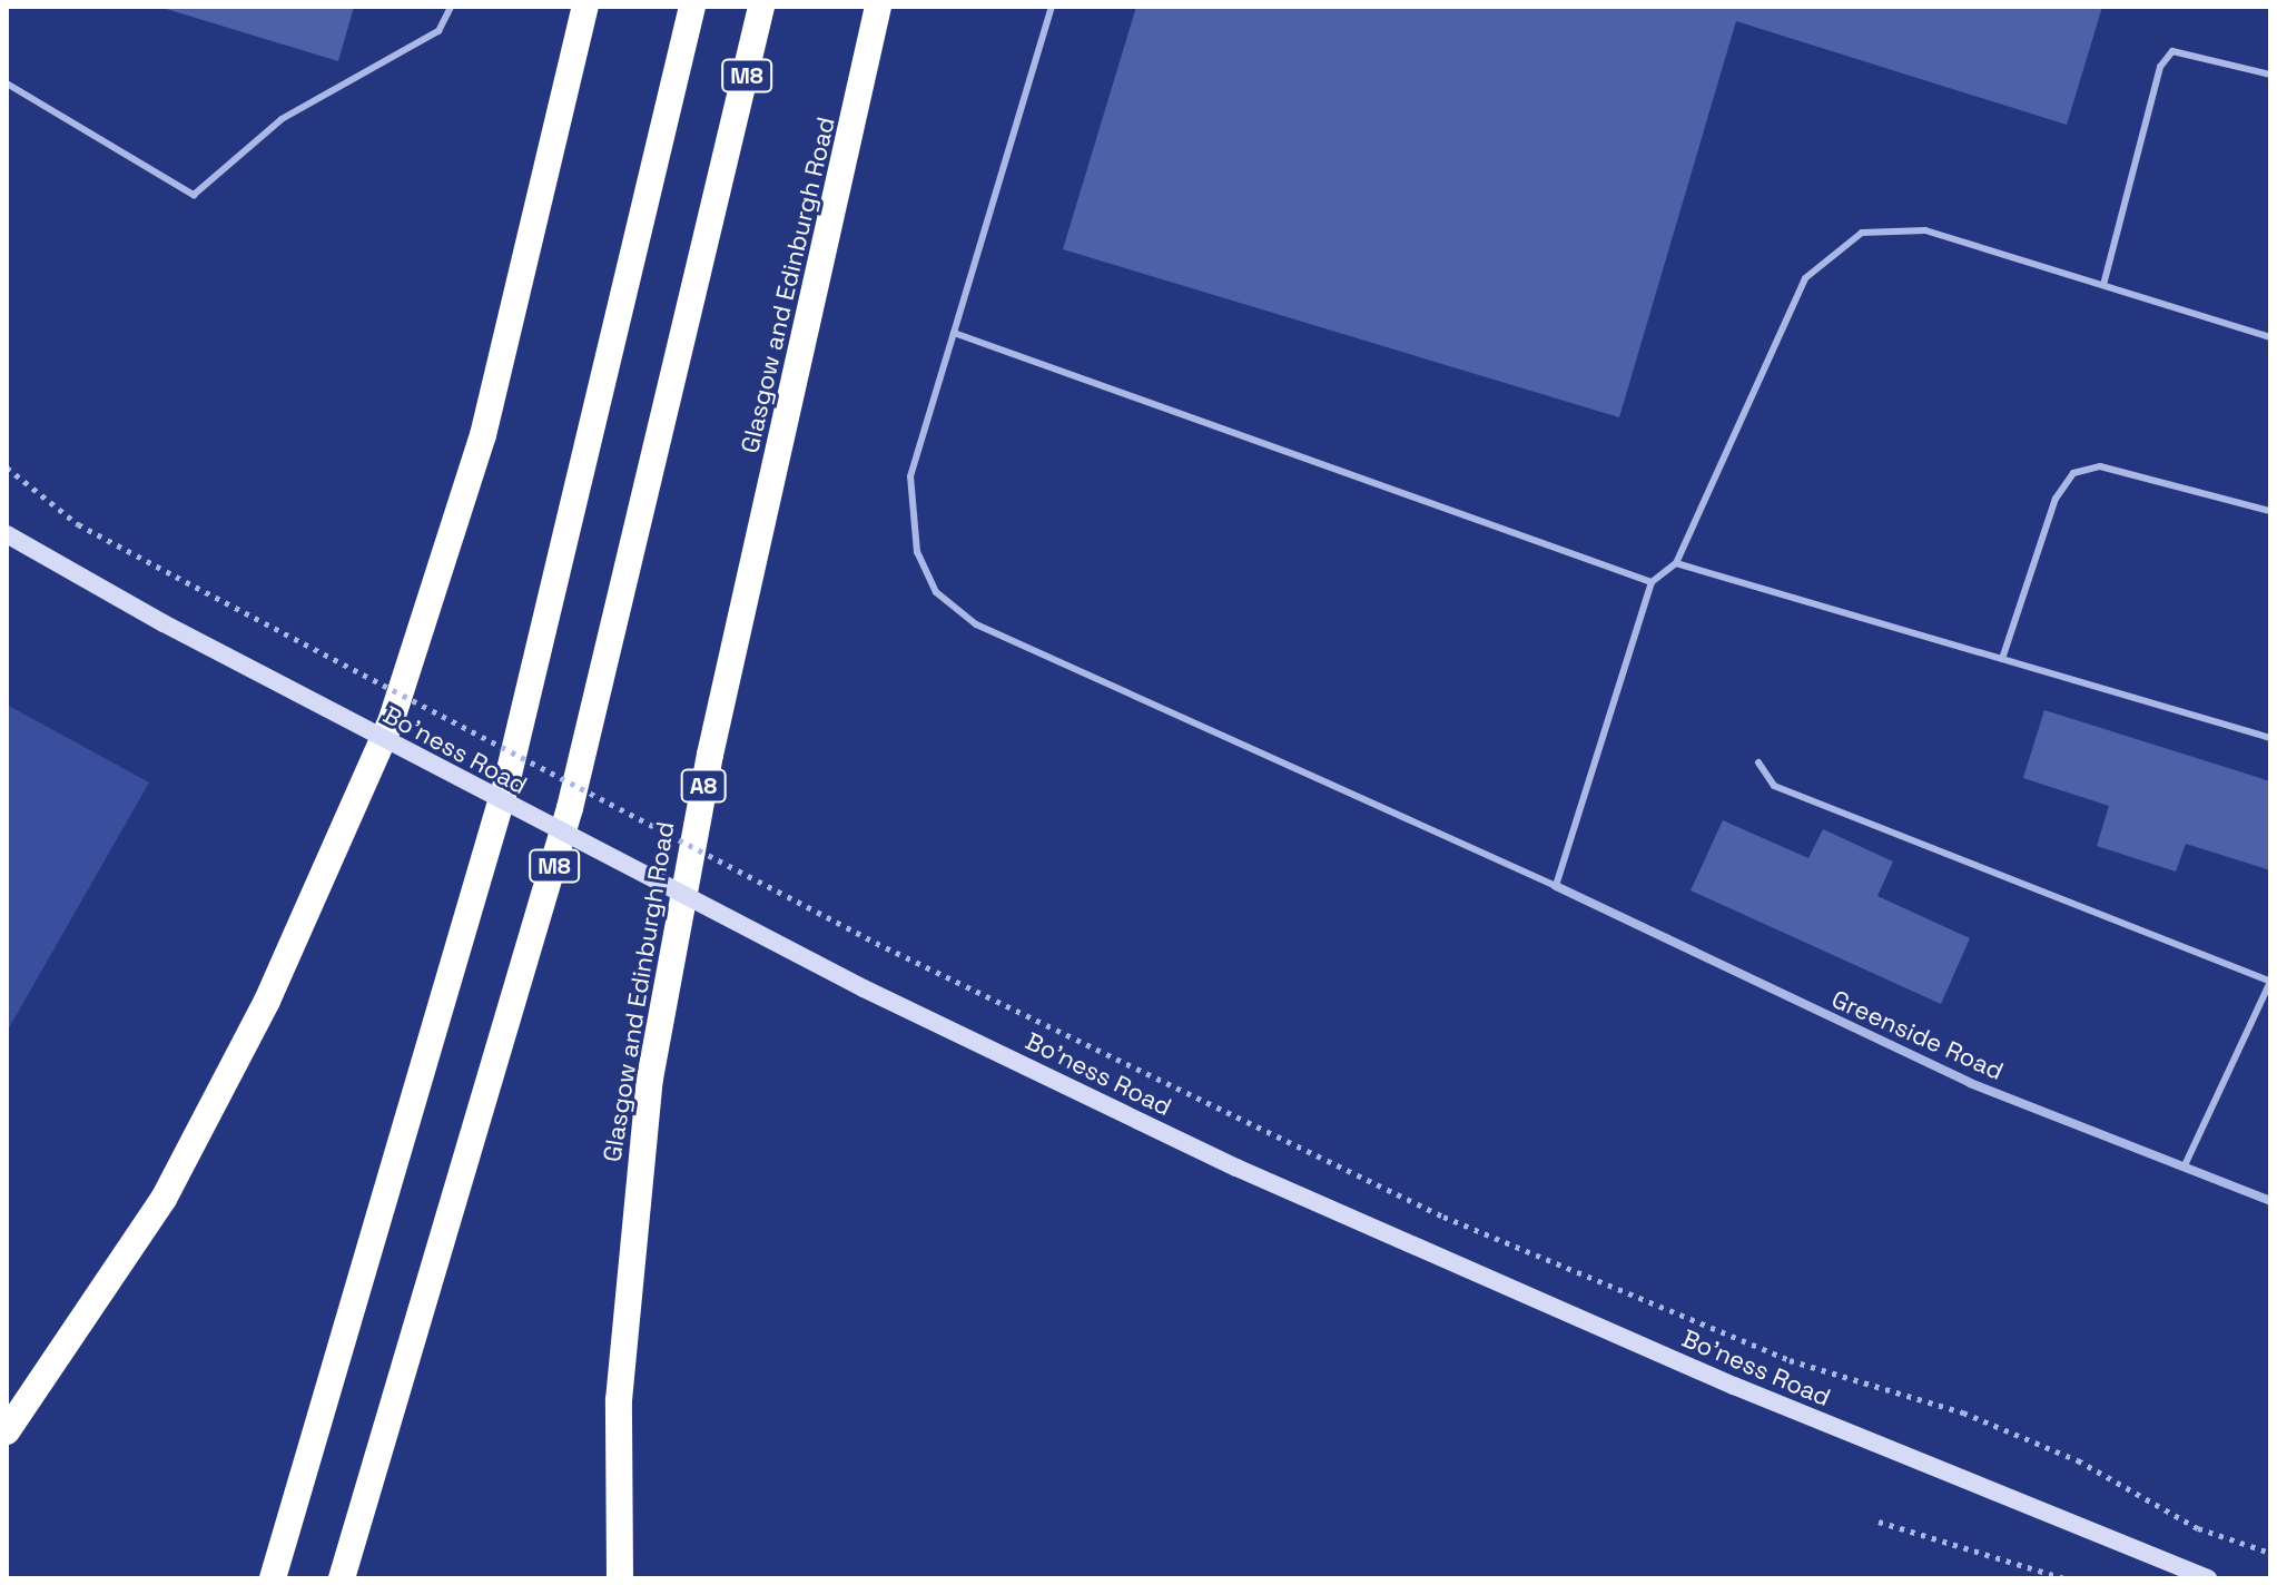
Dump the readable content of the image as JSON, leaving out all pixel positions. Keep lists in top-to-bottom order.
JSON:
{
  "streets": {
    "highway": ["M8", "Glasgow and Edinburgh Road", "A8"],
    "main road": ["Bo'ness Road"],
    "street": ["Greenside Road"]
  }
}
